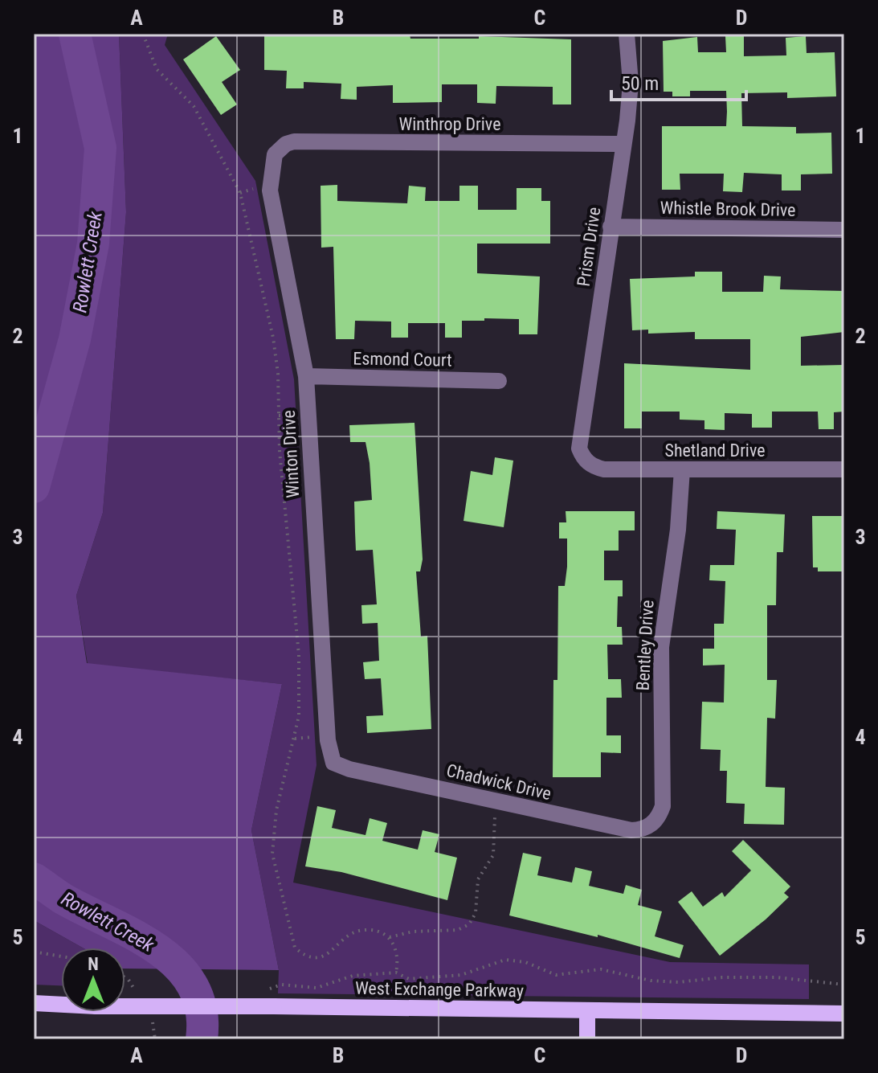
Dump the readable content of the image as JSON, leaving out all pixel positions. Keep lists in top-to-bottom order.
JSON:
{
  "streets": {
    "main road": ["West Exchange Parkway"],
    "street": [
      "Winthrop Drive",
      "Whistle Brook Drive",
      "Prism Drive",
      "Esmond Court",
      "Shetland Drive",
      "Winton Drive",
      "Bentley Drive",
      "Chadwick Drive"
    ]
  },
  "crossings": [
    ["Winthrop Drive", "Prism Drive"],
    ["Winthrop Drive", "Winton Drive"],
    ["Whistle Brook Drive", "Prism Drive"],
    ["Prism Drive", "Shetland Drive"],
    ["Esmond Court", "Winton Drive"],
    ["Shetland Drive", "Bentley Drive"],
    ["Winton Drive", "Chadwick Drive"],
    ["Bentley Drive", "Chadwick Drive"]
  ],
  "water": ["Rowlett Creek"],
  "scale_bar": "50 m",
  "north": "top",
  "grid": {
    "columns": [
      "A",
      "B",
      "C",
      "D"
    ],
    "rows": [
      "1",
      "2",
      "3",
      "4",
      "5"
    ]
  }
}
